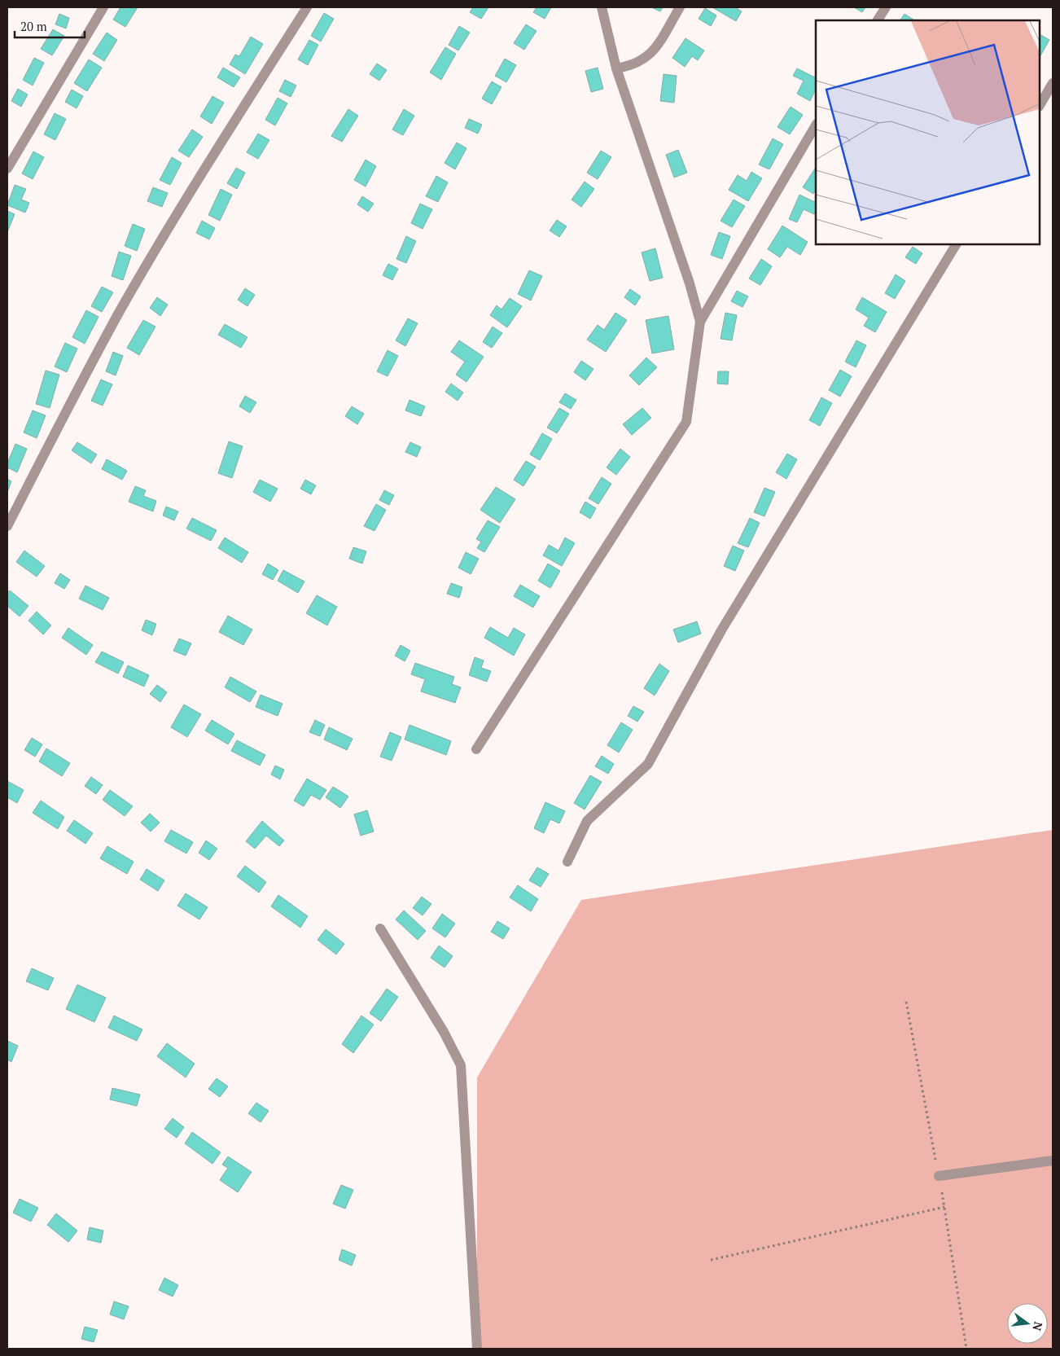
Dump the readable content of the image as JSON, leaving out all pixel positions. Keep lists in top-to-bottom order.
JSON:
{
  "scale_bar": "20 m",
  "north": "right"
}
